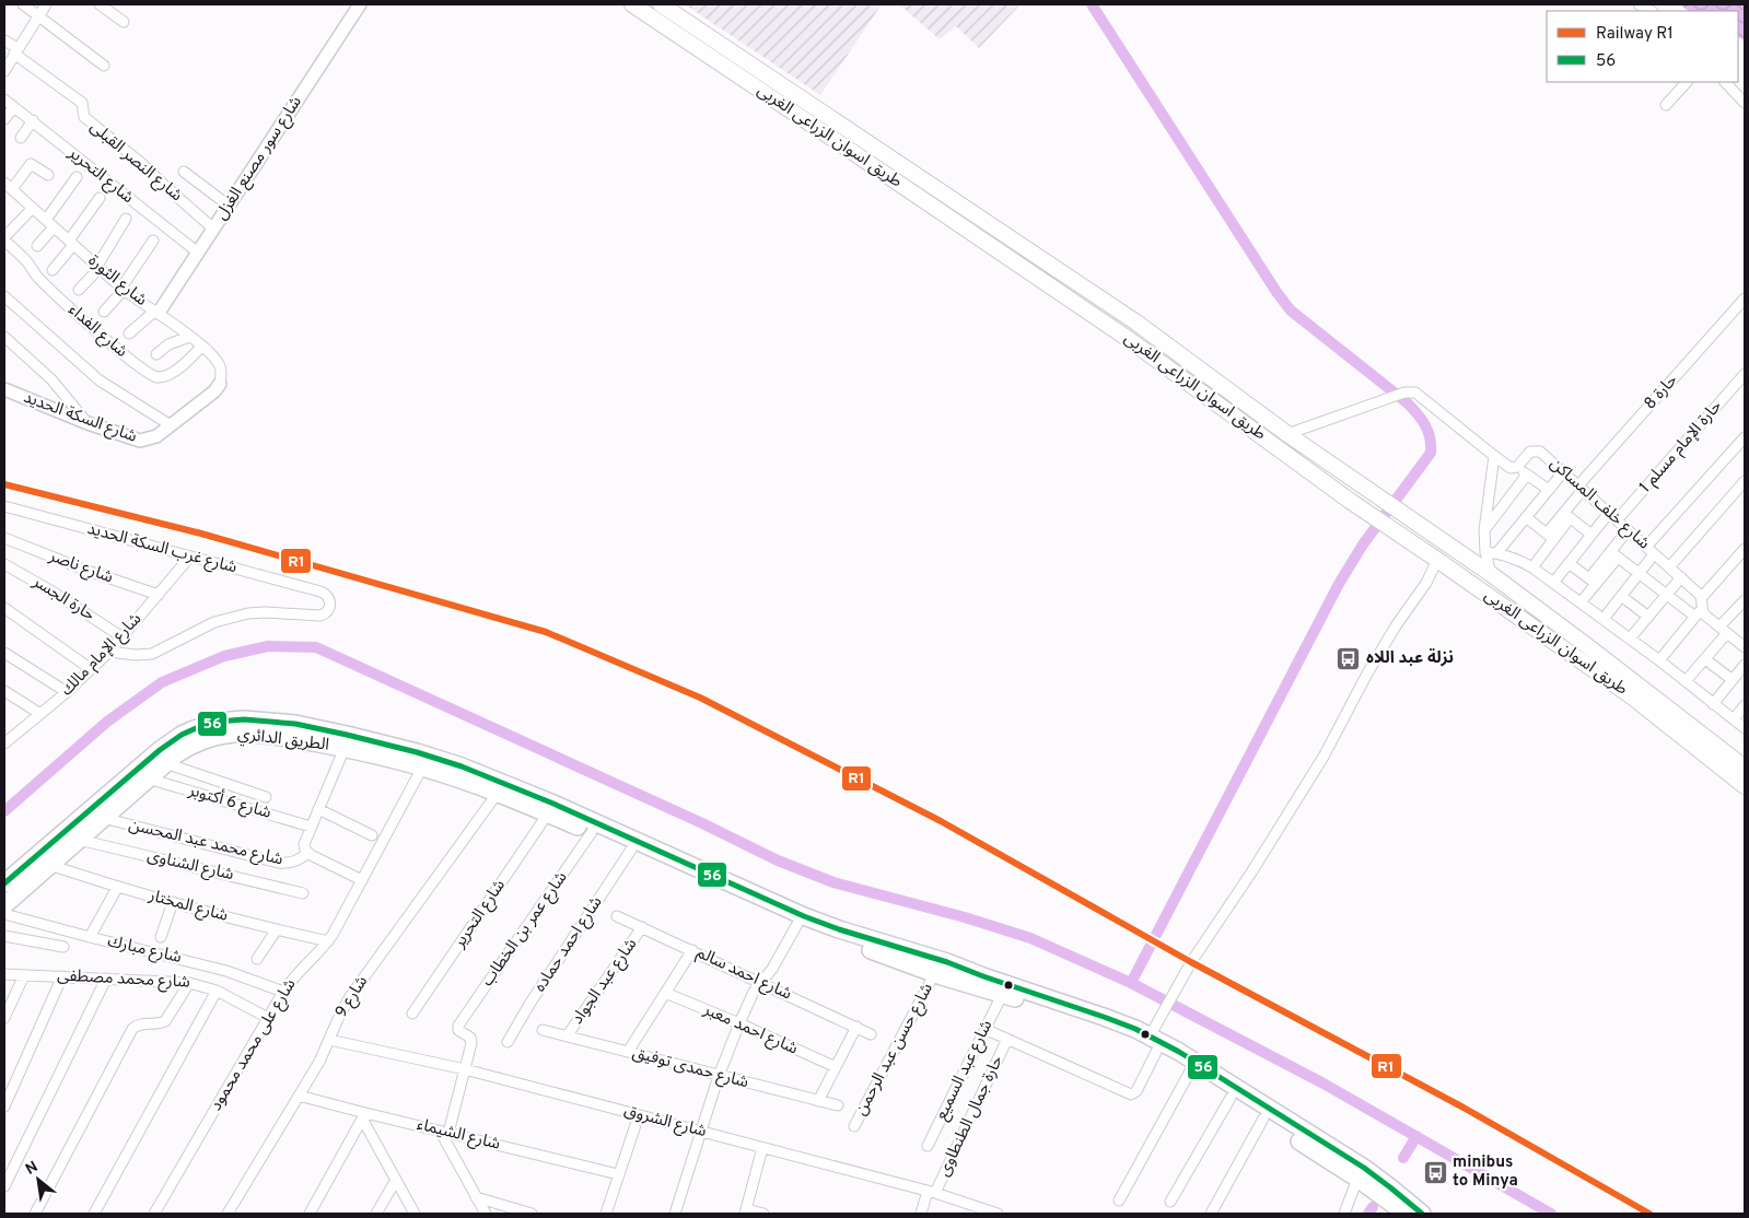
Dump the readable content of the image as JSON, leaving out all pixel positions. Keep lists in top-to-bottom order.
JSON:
{
  "streets": {
    "highway": ["الطريق الدائري"],
    "main road": ["طريق اسوان الزراعى الغربى"],
    "street": [
      "شارع سور مصنع الغزل",
      "شارع النصر القبلى",
      "شارع التحرير",
      "شارع الثورة",
      "شارع الفداء",
      "حارة 8",
      "شارع السكة الحديد",
      "حارة الإمام مسلم 1",
      "شارع خلف المساكن",
      "شارع غرب السكة الحديد",
      "شارع ناصر",
      "حارة الجسر",
      "شارع الإمام مالك",
      "شارع 6 أكتوبر",
      "شارع محمد عبد المحسن",
      "شارع الشناوى",
      "شارع المختار",
      "شارع عمر بن الخطاب",
      "شارع احمد حماده",
      "شارع مبارك",
      "شارع احمد سالم",
      "شارع محمد مصطفى",
      "شارع عبد الجواد",
      "شارع 9",
      "شارع احمد معبر",
      "شارع على محمد محمود",
      "شارع حسن عبد الرحمن",
      "شارع حمدى توفيق",
      "شارع عبد السميع",
      "حارة جمال الطنطاوى",
      "شارع الشروق",
      "شارع الشيماء"
    ]
  },
  "crossings": [
    ["شارع سور مصنع الغزل", "شارع النصر القبلى"],
    ["شارع سور مصنع الغزل", "شارع التحرير"],
    ["شارع سور مصنع الغزل", "شارع الثورة"],
    ["شارع التحرير", "الطريق الدائري"],
    ["شارع الثورة", "شارع الفداء"],
    ["حارة 8", "شارع خلف المساكن"],
    ["حارة الإمام مسلم 1", "شارع خلف المساكن"],
    ["شارع غرب السكة الحديد", "شارع الإمام مالك"],
    ["شارع ناصر", "شارع الإمام مالك"],
    ["حارة الجسر", "شارع الإمام مالك"],
    ["الطريق الدائري", "شارع 6 أكتوبر"],
    ["الطريق الدائري", "شارع محمد عبد المحسن"],
    ["الطريق الدائري", "شارع الشناوى"],
    ["الطريق الدائري", "شارع المختار"],
    ["الطريق الدائري", "شارع عمر بن الخطاب"],
    ["الطريق الدائري", "شارع احمد حماده"],
    ["الطريق الدائري", "شارع 9"],
    ["الطريق الدائري", "شارع على محمد محمود"],
    ["الطريق الدائري", "شارع حسن عبد الرحمن"],
    ["الطريق الدائري", "شارع عبد السميع"],
    ["شارع المختار", "شارع على محمد محمود"],
    ["شارع عمر بن الخطاب", "شارع الشروق"],
    ["شارع مبارك", "شارع على محمد محمود"],
    ["شارع احمد سالم", "شارع عبد الجواد"],
    ["شارع محمد مصطفى", "شارع على محمد محمود"],
    ["شارع عبد الجواد", "شارع حمدى توفيق"],
    ["شارع 9", "شارع الشروق"],
    ["شارع 9", "شارع الشيماء"],
    ["حارة جمال الطنطاوى", "شارع الشروق"]
  ],
  "places": {
    "bus stop": ["نزلة عبد اللاه", "minibus to Minya"]
  },
  "lines": ["rail line R1", "transit line 56"],
  "legend": ["Railway R1", "56"],
  "north": "top left"
}
